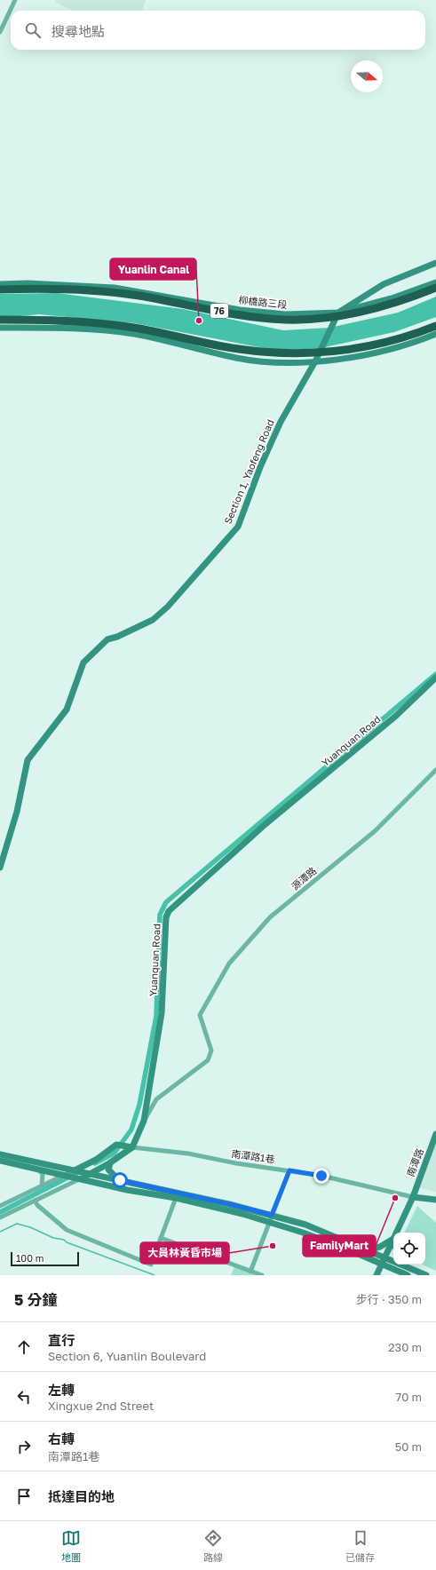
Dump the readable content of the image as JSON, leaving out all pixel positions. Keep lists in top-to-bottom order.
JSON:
{
  "streets": {
    "highway": ["76"],
    "main road": [
      "柳橋路三段",
      "Section 1, Yaofeng Road",
      "Yuanquan Road",
      "南潭路"
    ],
    "street": ["源潭路", "南潭路1巷"]
  },
  "crossings": [
    ["柳橋路三段", "Section 1, Yaofeng Road"],
    ["Yuanquan Road", "源潭路"],
    ["Yuanquan Road", "南潭路1巷"],
    ["南潭路1巷", "南潭路"]
  ],
  "places": ["Yuanlin Canal", "FamilyMart", "大員林黃昏市場"],
  "scale_bar": "100 m",
  "north": "right",
  "page": {
    "search": "搜尋地點",
    "scale": "100 m",
    "heading": ["5 分鐘", "步行 · 350 m"],
    "list": [
      ["直行", "Section 6, Yuanlin Boulevard", "230 m"],
      ["左轉", "Xingxue 2nd Street", "70 m"],
      ["右轉", "南潭路1巷", "50 m"],
      "抵達目的地"
    ],
    "nav": ["地圖", "路線", "已儲存"]
  }
}
